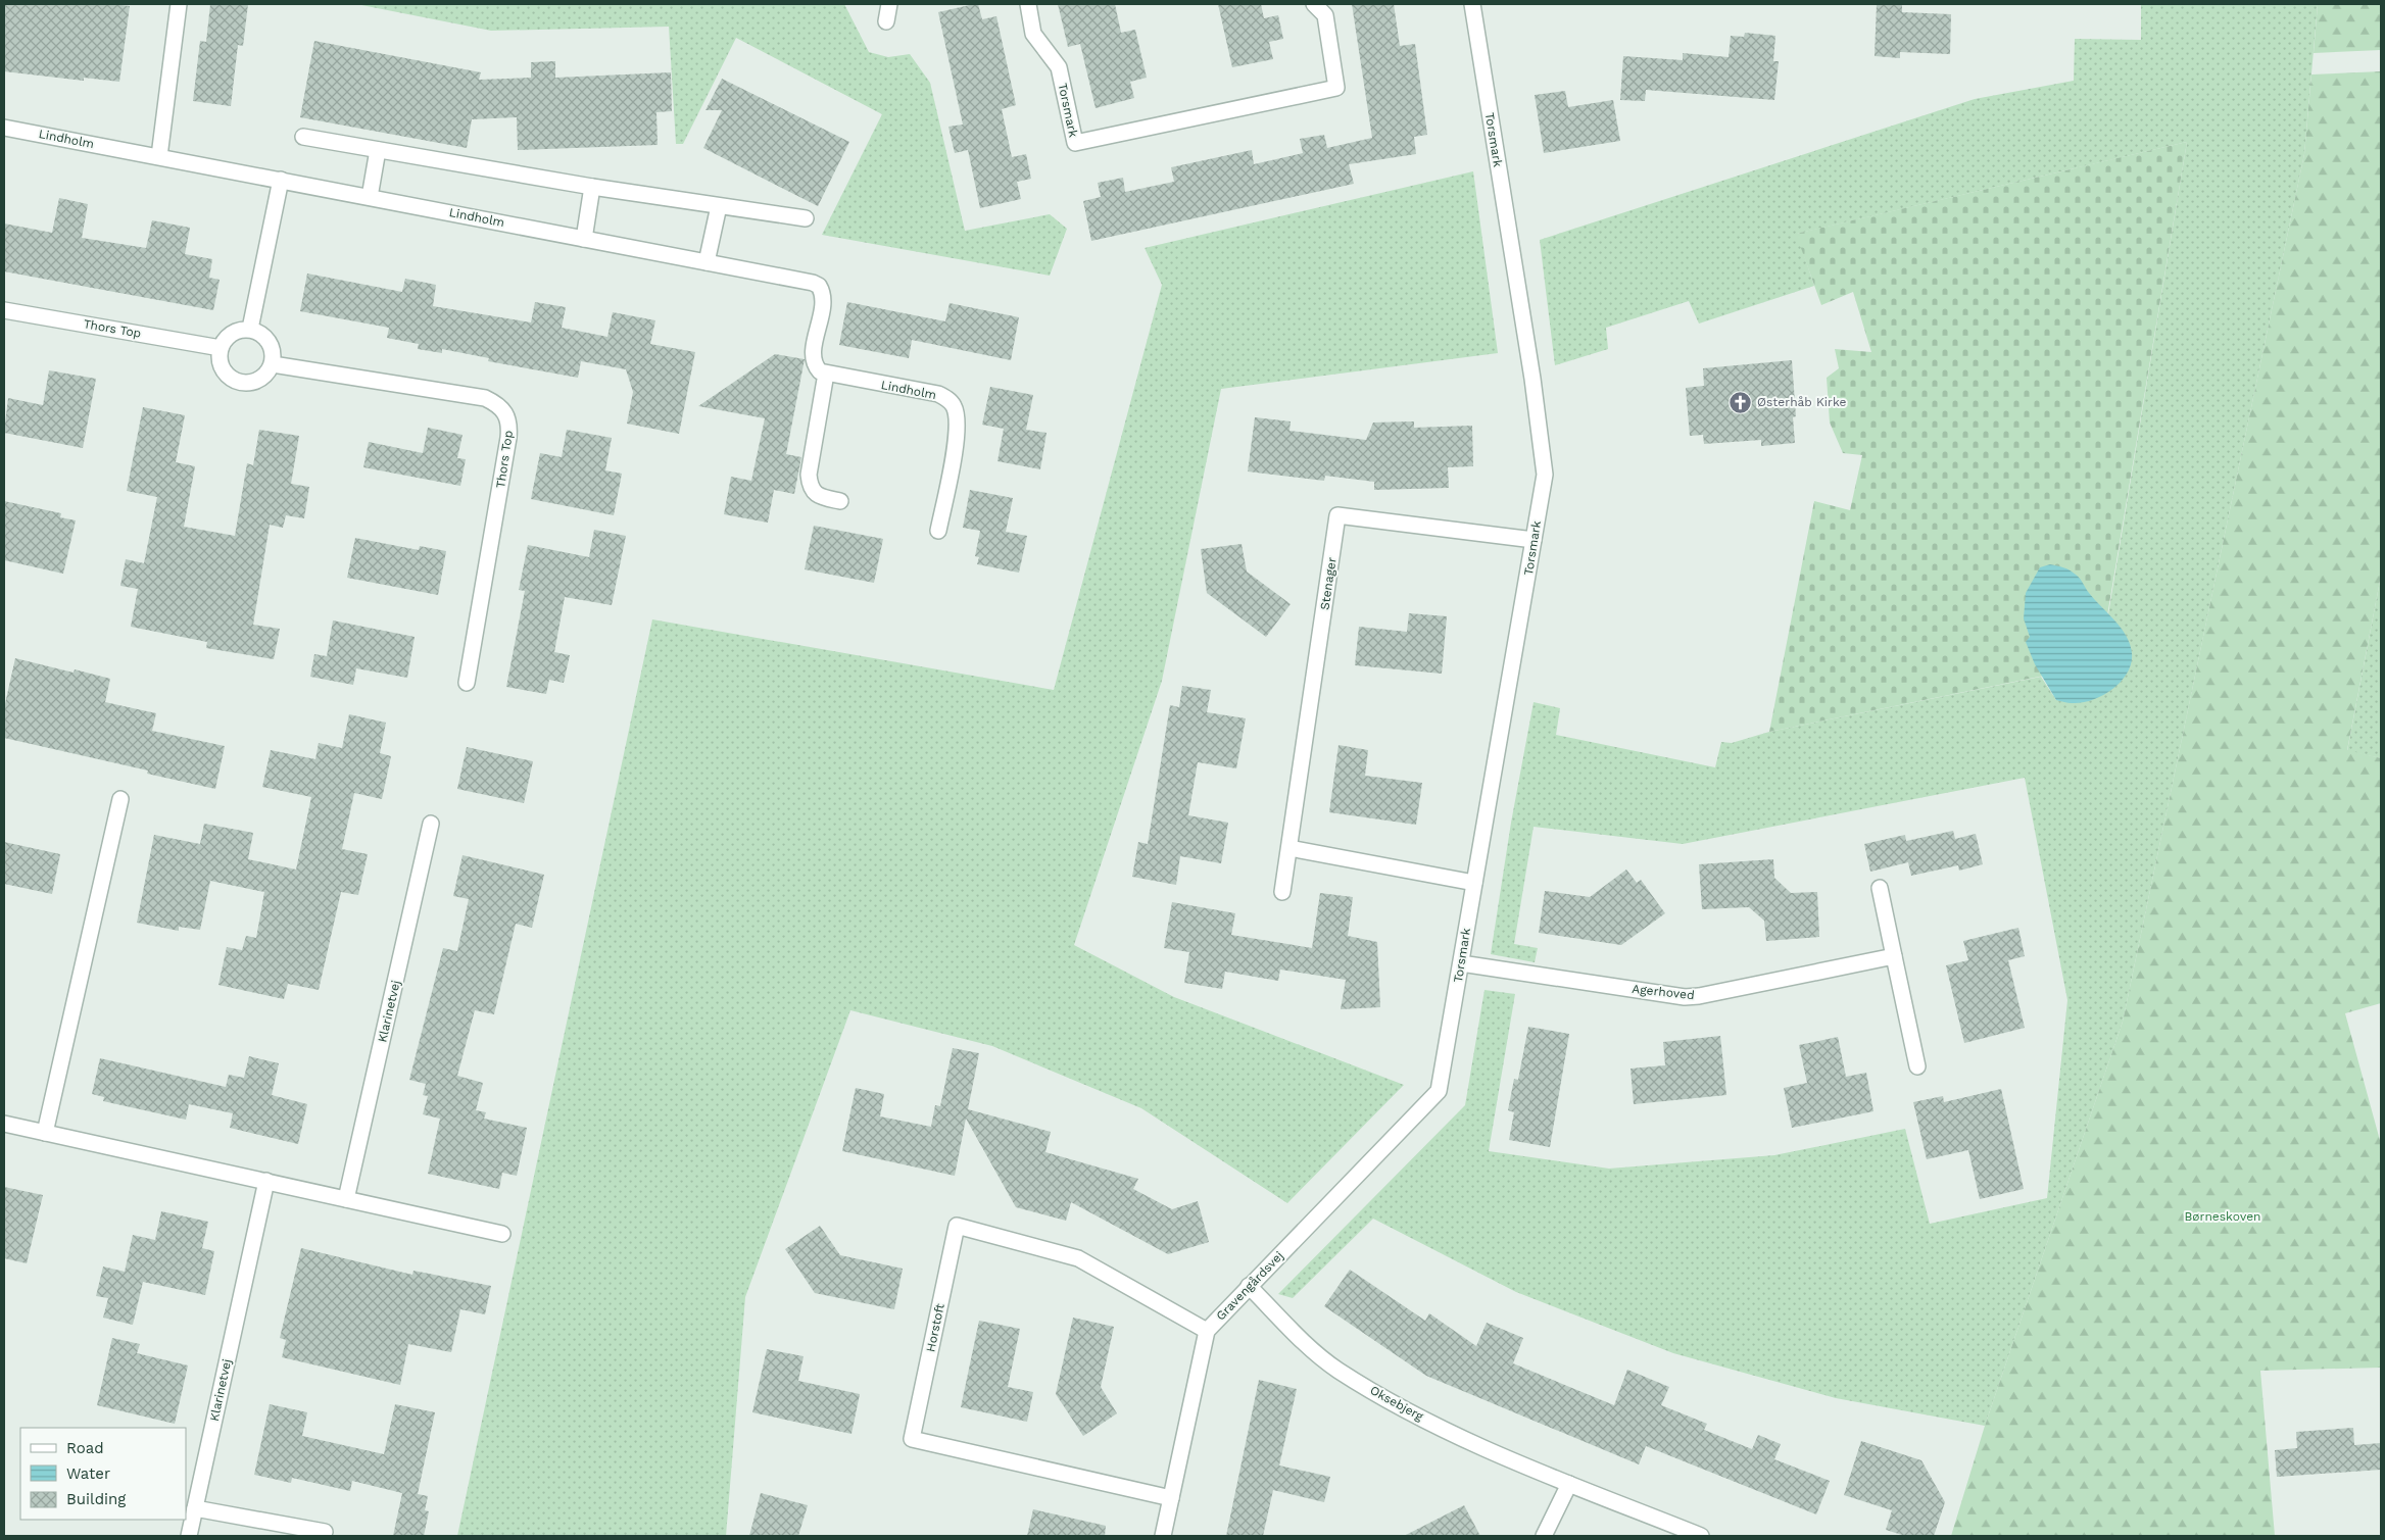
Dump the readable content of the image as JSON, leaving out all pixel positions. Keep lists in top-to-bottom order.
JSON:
{
  "streets": {
    "street": [
      "Torsmark",
      "Lindholm",
      "Thors Top",
      "Stenager",
      "Agerhoved",
      "Klarinetvej",
      "Gravengårdsvej",
      "Horstoft",
      "Oksebjerg"
    ]
  },
  "crossings": [
    ["Torsmark", "Stenager"],
    ["Torsmark", "Agerhoved"],
    ["Torsmark", "Gravengårdsvej"],
    ["Gravengårdsvej", "Horstoft"],
    ["Gravengårdsvej", "Oksebjerg"]
  ],
  "parks": ["Børneskoven"],
  "places": {
    "church": ["Østerhåb Kirke"]
  },
  "legend": ["Road", "Water", "Building"]
}
